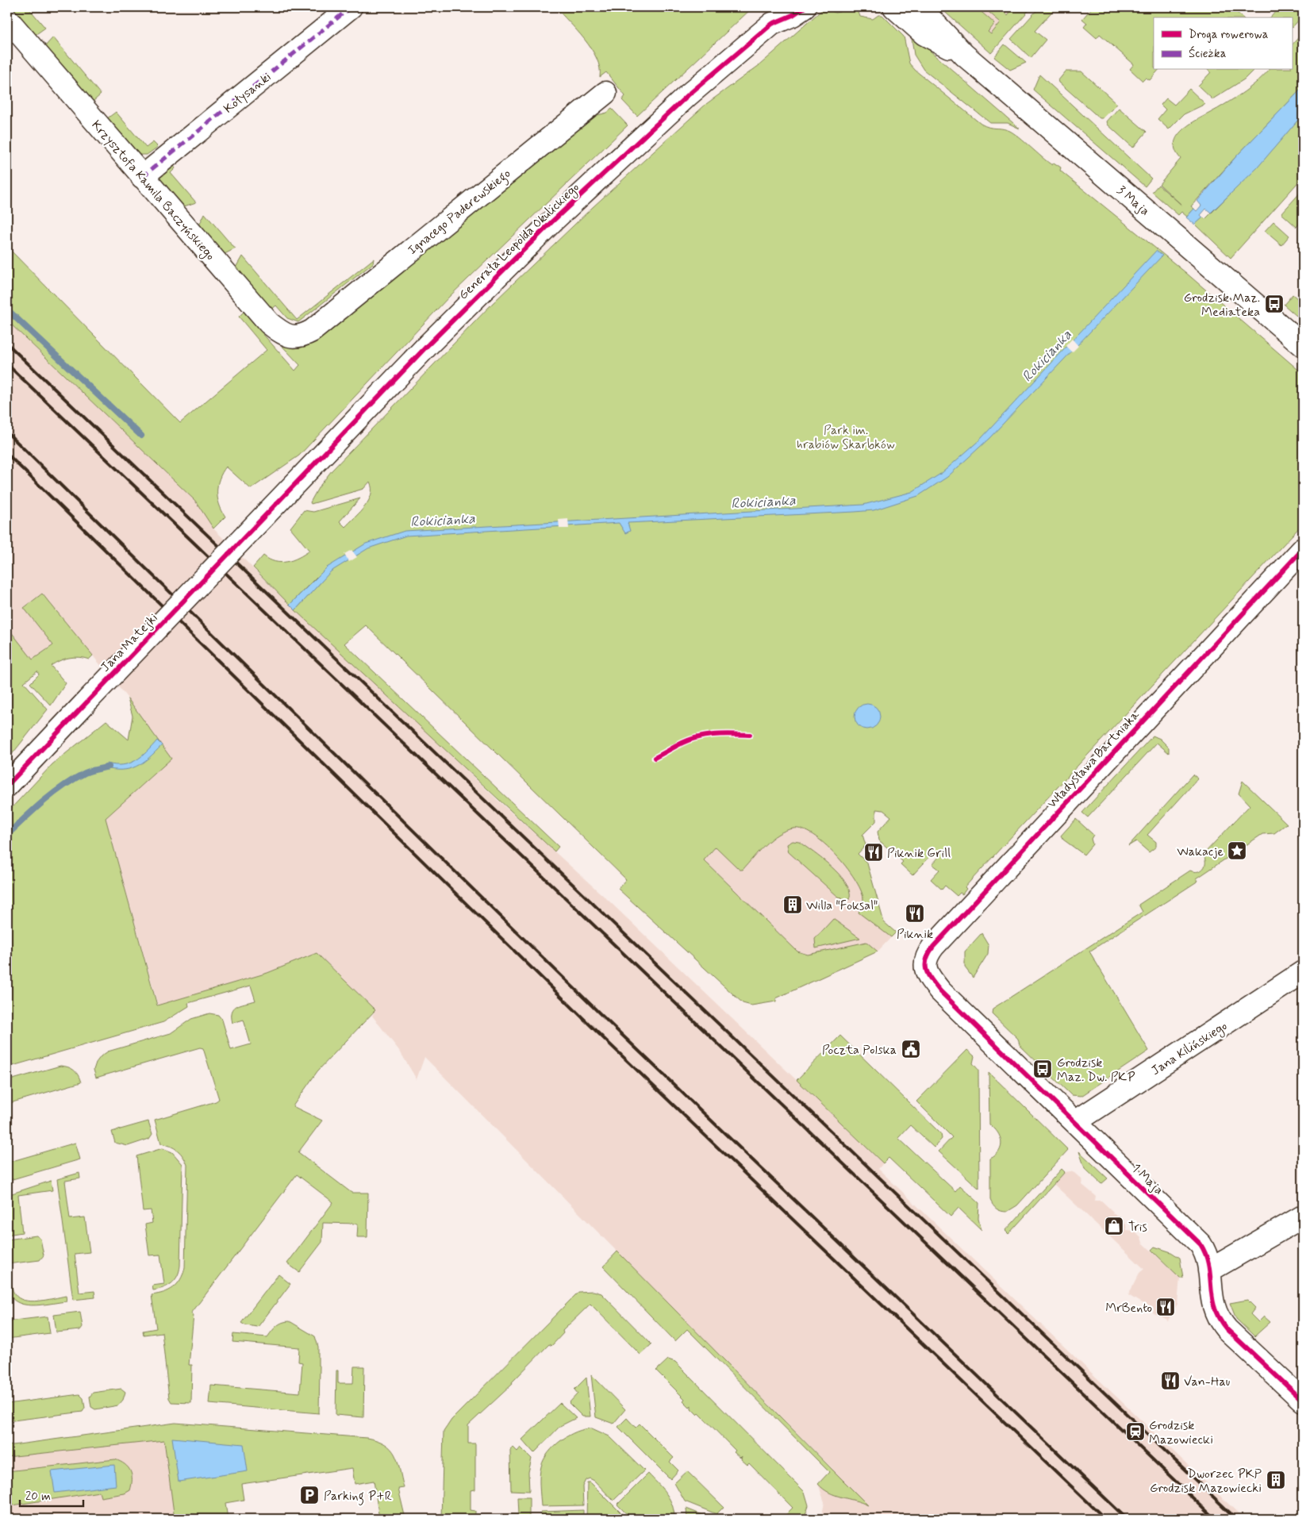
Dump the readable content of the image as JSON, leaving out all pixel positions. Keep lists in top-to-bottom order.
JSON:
{
  "streets": {
    "street": [
      "Kołysanki",
      "Krzysztofa Kamila Baczyńskiego",
      "3 Maja",
      "Ignacego Paderewskiego",
      "Generała Leopolda Okulickiego",
      "Jana Matejki",
      "Władysława Bartniaka",
      "Jana Kilińskiego",
      "1 Maja"
    ]
  },
  "crossings": [
    ["Kołysanki", "Krzysztofa Kamila Baczyńskiego"],
    ["Krzysztofa Kamila Baczyńskiego", "Ignacego Paderewskiego"],
    ["Generała Leopolda Okulickiego", "Jana Matejki"],
    ["Władysława Bartniaka", "1 Maja"],
    ["Jana Kilińskiego", "1 Maja"]
  ],
  "water": ["Rokicianka"],
  "parks": ["Park im. hrabiów Skarbków"],
  "places": {
    "bus stop": ["Grodzisk Maz. Mediateka", "Grodzisk Maz. Dw. PKP"],
    "place": ["Wakacje"],
    "restaurant": [
      "Piknik Grill",
      "Piknik",
      "MrBento",
      "Van-Hau"
    ],
    "building": ["Willa \"Foksal\"", "Dworzec PKP Grodzisk Mazowiecki"],
    "public building": ["Poczta Polska"],
    "shop": ["Tris"],
    "station": ["Grodzisk Mazowiecki"],
    "parking": ["Parking P+R"]
  },
  "legend": ["Droga rowerowa", "Ścieżka"],
  "scale_bar": "20 m"
}
